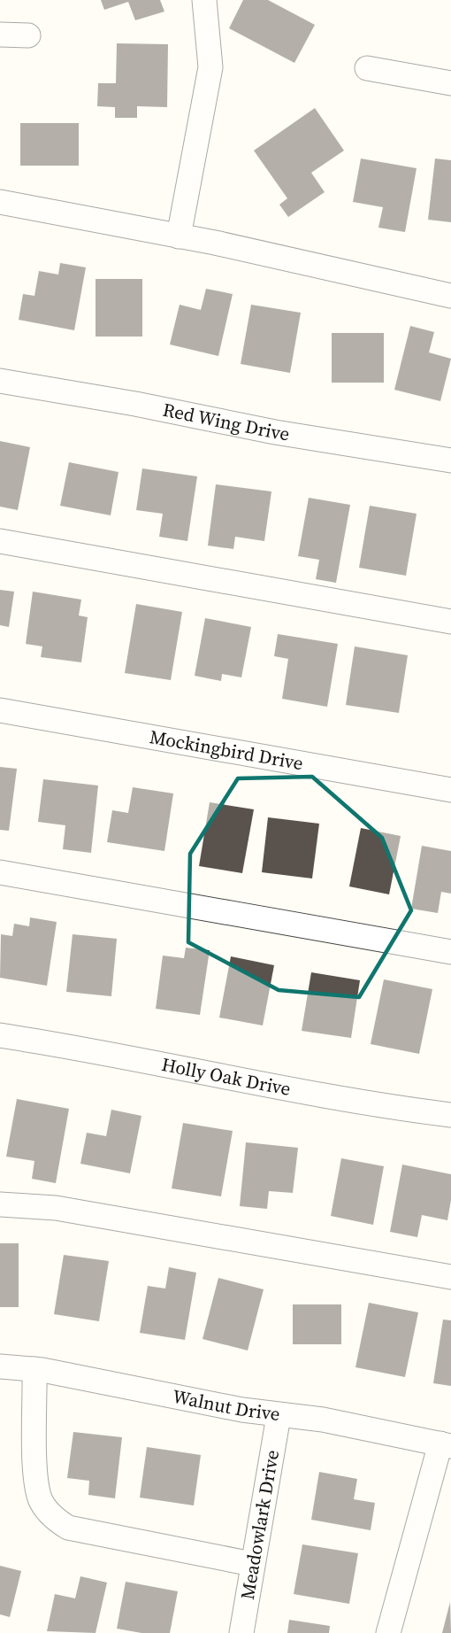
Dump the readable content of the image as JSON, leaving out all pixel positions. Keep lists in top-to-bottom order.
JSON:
{
  "streets": {
    "street": [
      "Red Wing Drive",
      "Mockingbird Drive",
      "Holly Oak Drive",
      "Walnut Drive",
      "Meadowlark Drive"
    ]
  },
  "crossings": [
    ["Walnut Drive", "Meadowlark Drive"]
  ]
}
